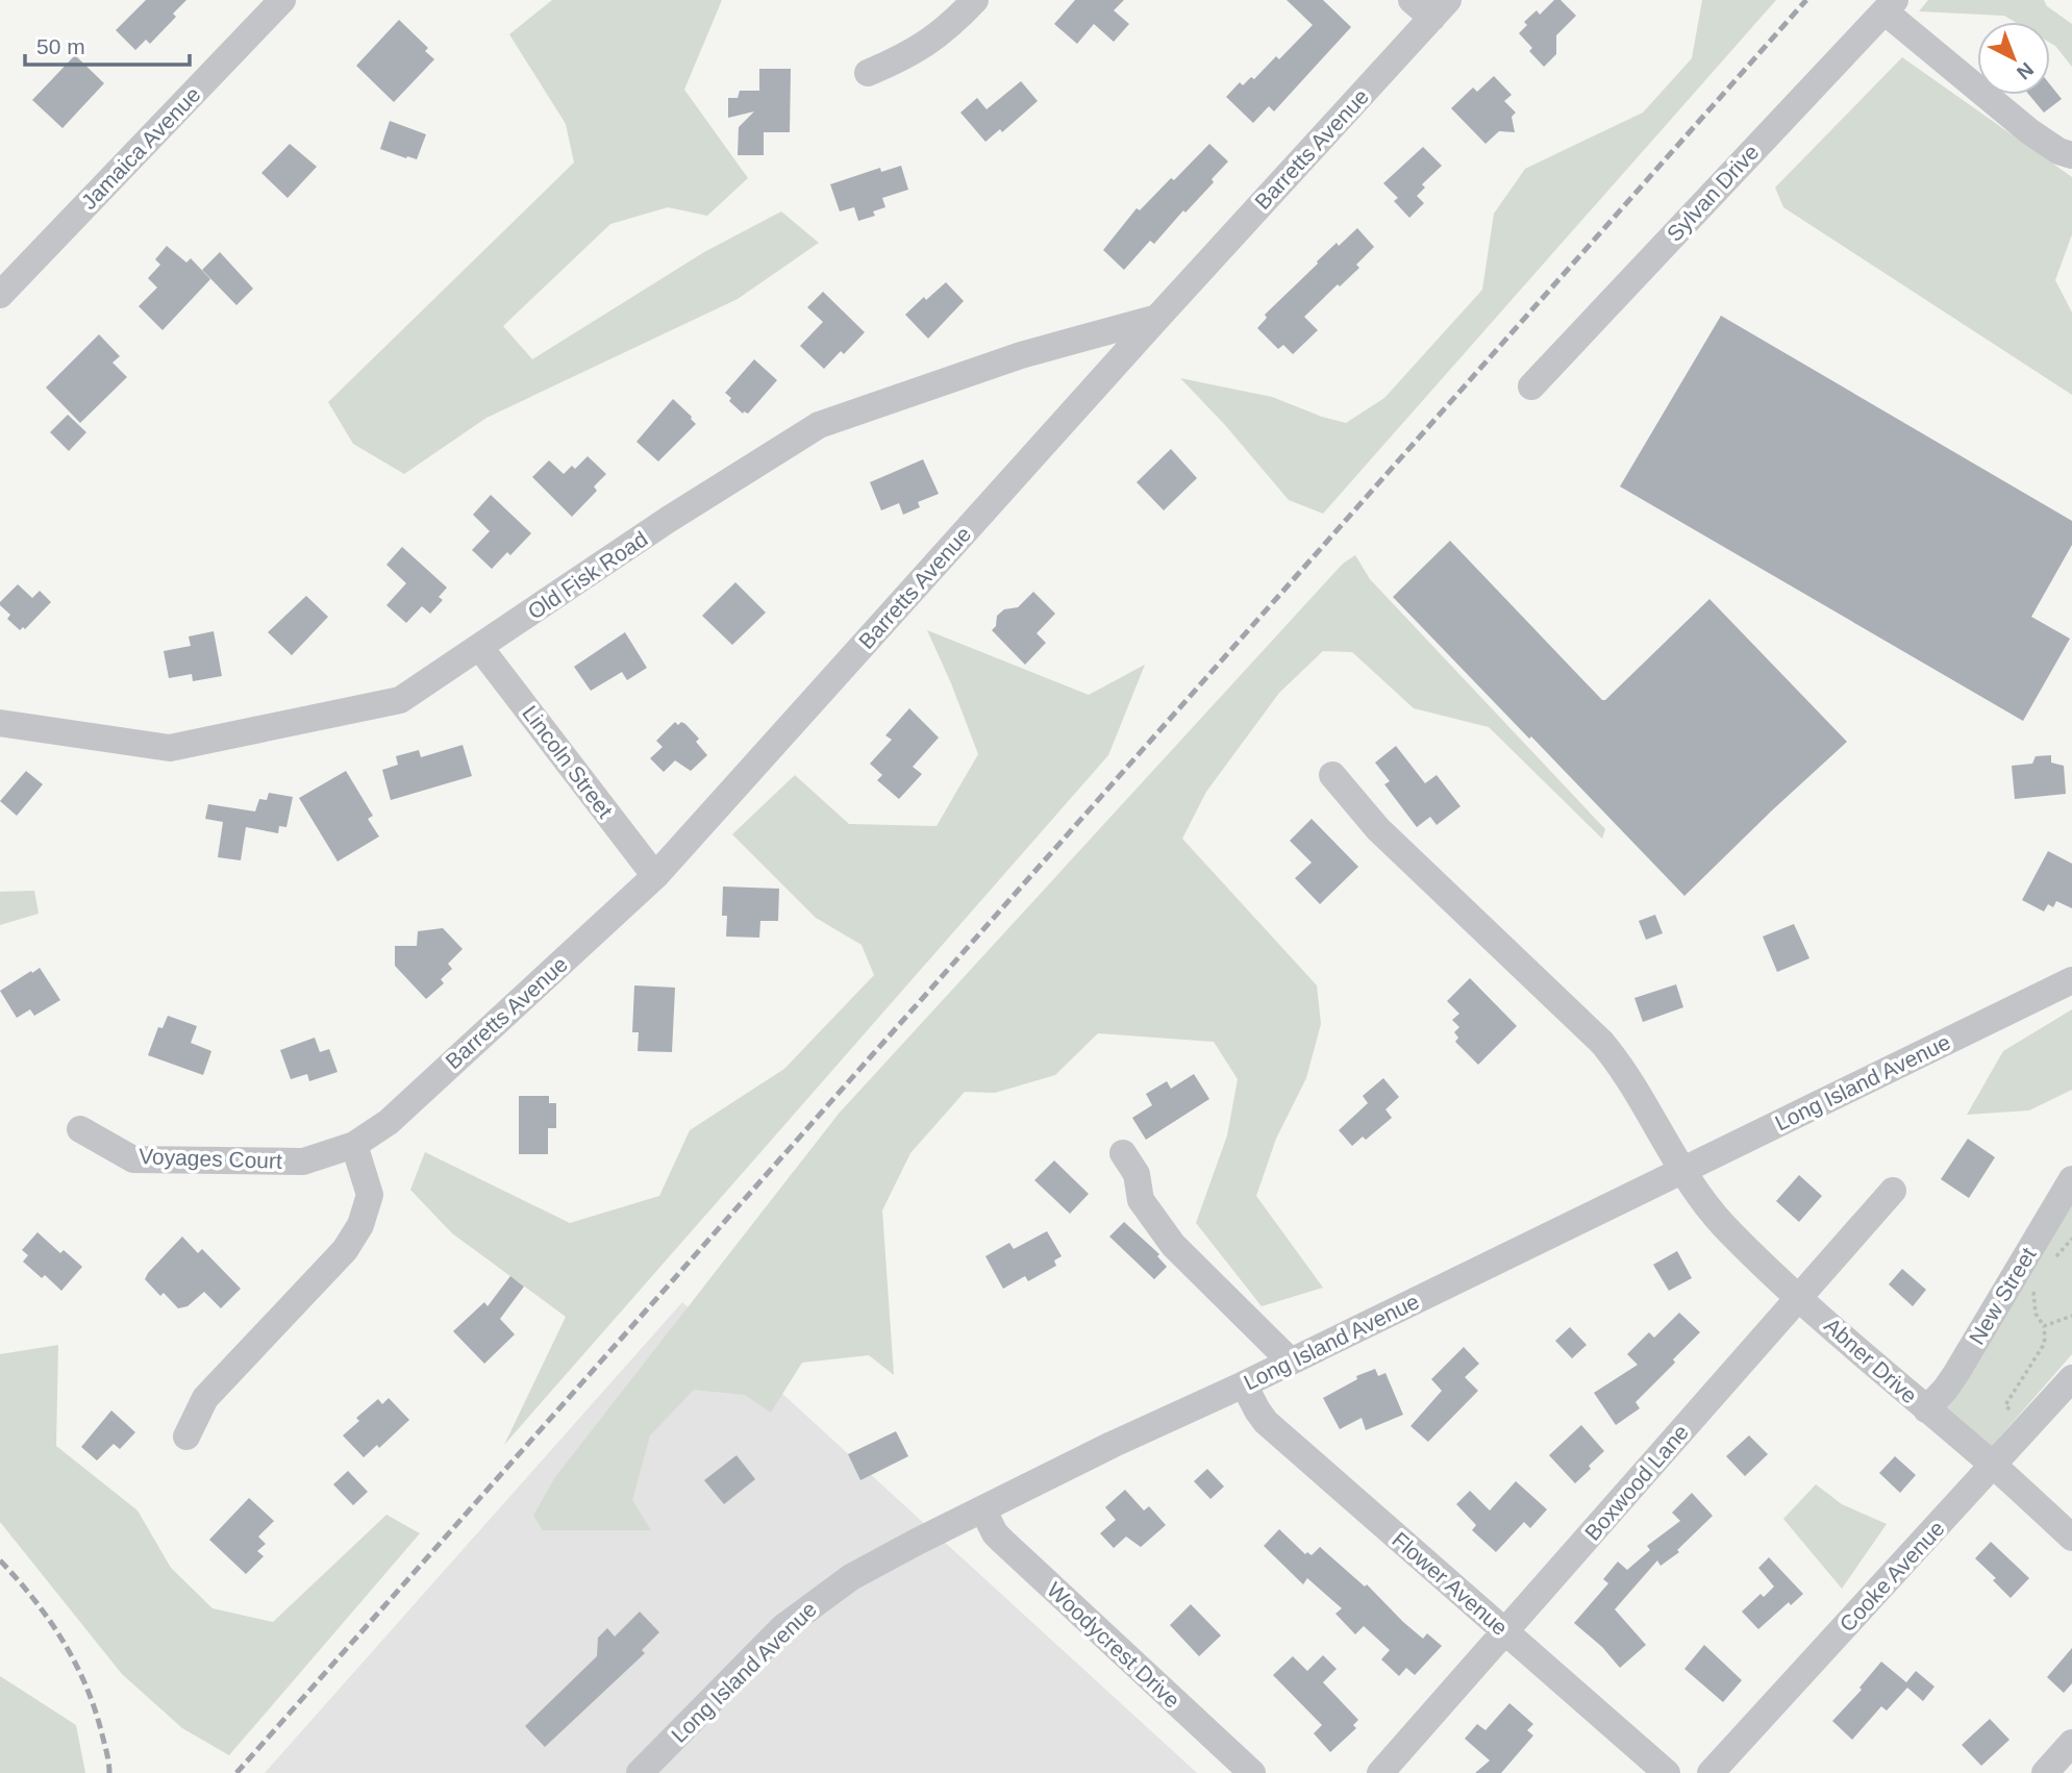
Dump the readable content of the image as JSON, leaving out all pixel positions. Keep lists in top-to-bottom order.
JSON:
{
  "streets": {
    "street": [
      "Jamaica Avenue",
      "Barretts Avenue",
      "Sylvan Drive",
      "Old Fisk Road",
      "Lincoln Street",
      "Long Island Avenue",
      "Voyages Court",
      "New Street",
      "Abner Drive",
      "Boxwood Lane",
      "Cooke Avenue",
      "Flower Avenue",
      "Woodycrest Drive"
    ]
  },
  "crossings": [
    ["Barretts Avenue", "Old Fisk Road"],
    ["Barretts Avenue", "Lincoln Street"],
    ["Barretts Avenue", "Voyages Court"],
    ["Old Fisk Road", "Lincoln Street"],
    ["Long Island Avenue", "Abner Drive"],
    ["Long Island Avenue", "Flower Avenue"],
    ["Long Island Avenue", "Woodycrest Drive"],
    ["New Street", "Abner Drive"],
    ["Abner Drive", "Boxwood Lane"],
    ["Abner Drive", "Cooke Avenue"],
    ["Boxwood Lane", "Flower Avenue"]
  ],
  "scale_bar": "50 m",
  "north": "bottom right"
}
